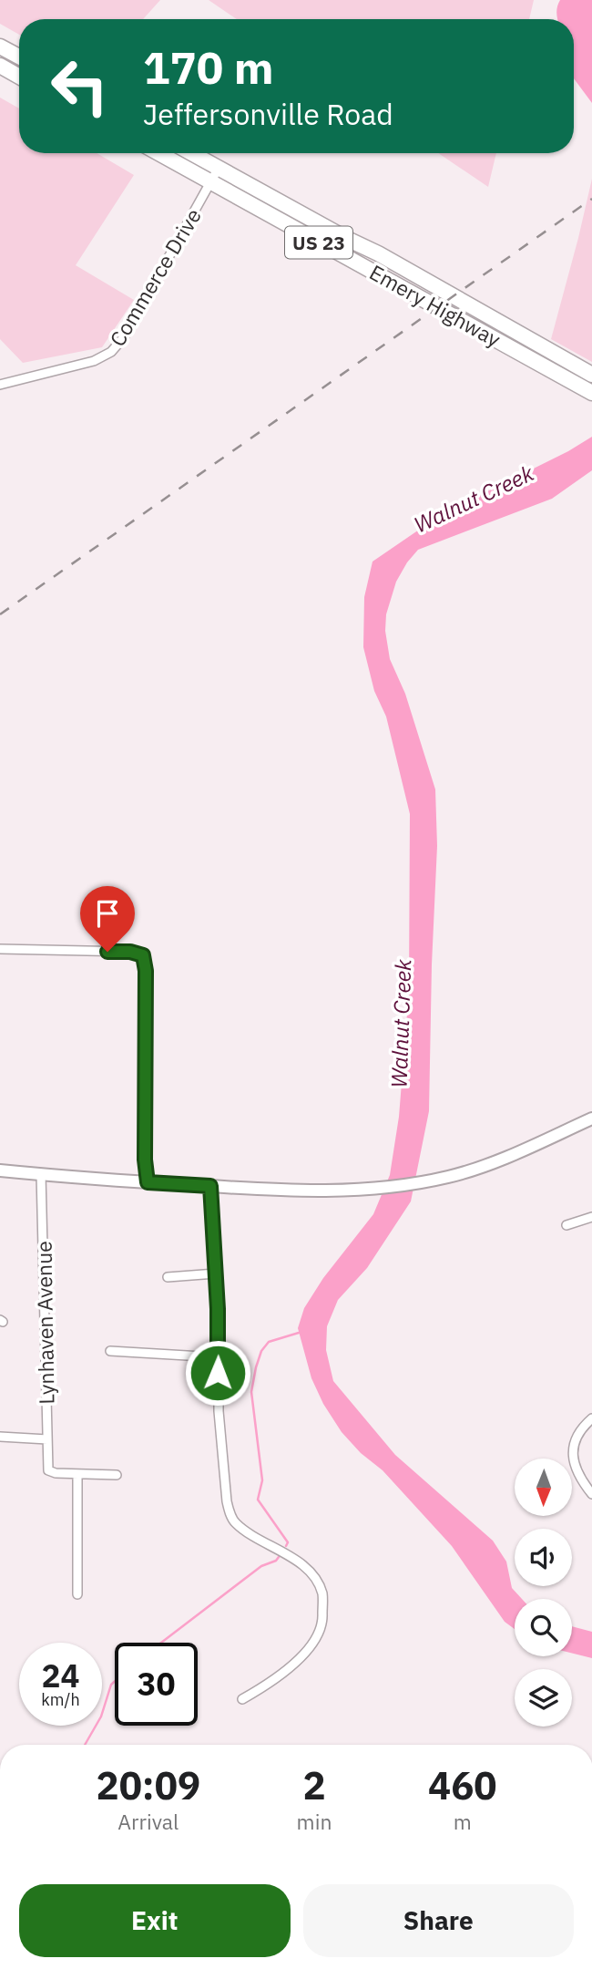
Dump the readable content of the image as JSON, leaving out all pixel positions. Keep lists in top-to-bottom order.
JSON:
{
  "streets": {
    "highway": ["US 23", "Emery Highway"],
    "street": ["Commerce Drive", "Lynhaven Avenue"]
  },
  "crossings": [
    ["Commerce Drive", "Emery Highway"]
  ],
  "water": ["Walnut Creek"],
  "north": "bottom",
  "page": {
    "turn": ["170 m", "Jeffersonville Road"],
    "speed": "24 km/h",
    "limit": "30",
    "eta": [
      "20:09",
      "Arrival",
      "2",
      "min",
      "460",
      "m"
    ],
    "buttons": ["Exit", "Share"]
  }
}
